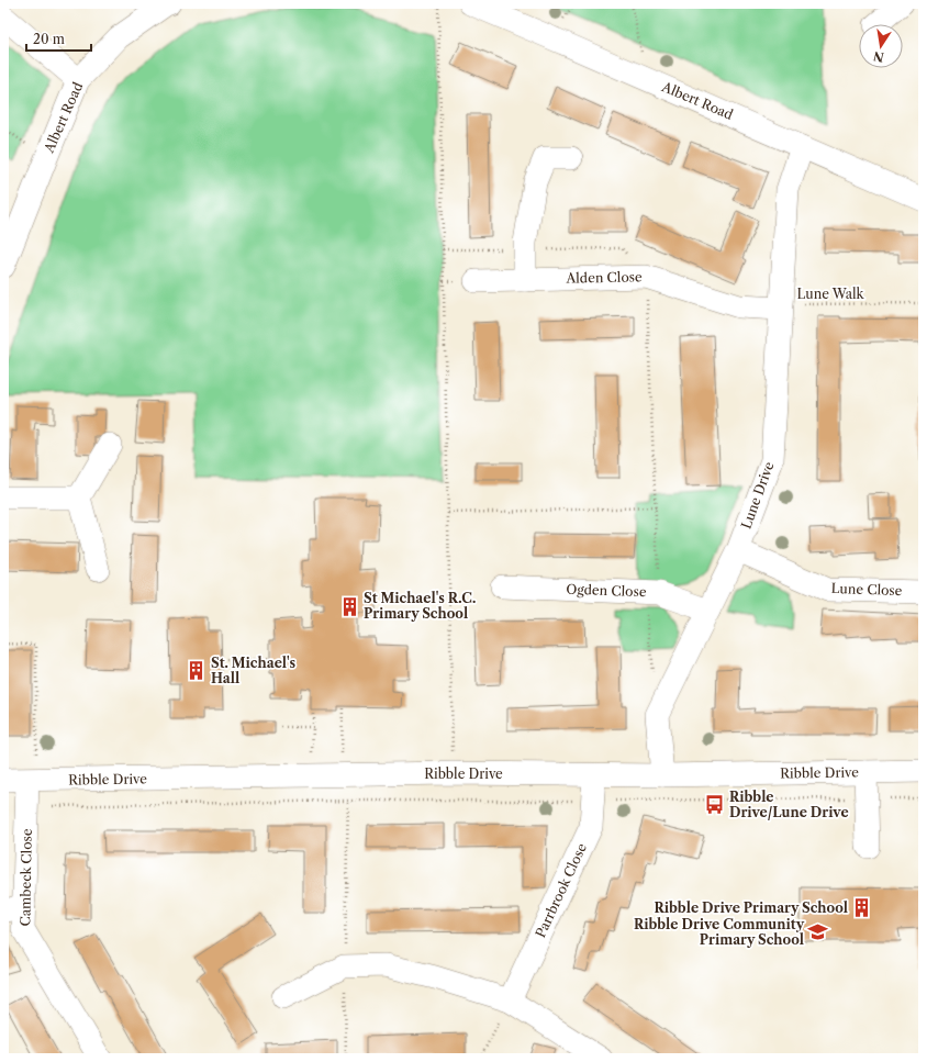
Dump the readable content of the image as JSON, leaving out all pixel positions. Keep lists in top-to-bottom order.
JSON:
{
  "streets": {
    "street": [
      "Albert Road",
      "Alden Close",
      "Lune Drive",
      "Lune Close",
      "Ogden Close",
      "Ribble Drive",
      "Cambeck Close",
      "Parrbrook Close"
    ],
    "path": ["Lune Walk"]
  },
  "crossings": [
    ["Albert Road", "Lune Drive"],
    ["Alden Close", "Lune Walk"],
    ["Alden Close", "Lune Drive"],
    ["Lune Walk", "Lune Drive"],
    ["Lune Drive", "Lune Close"],
    ["Lune Drive", "Ogden Close"],
    ["Lune Drive", "Ribble Drive"],
    ["Ribble Drive", "Cambeck Close"],
    ["Ribble Drive", "Parrbrook Close"]
  ],
  "places": {
    "building": ["St Michael's R.C. Primary School", "St. Michael's Hall", "Ribble Drive Primary School"],
    "bus stop": ["Ribble Drive/Lune Drive"],
    "school or university": ["Ribble Drive Community Primary School"]
  },
  "scale_bar": "20 m",
  "north": "bottom"
}
